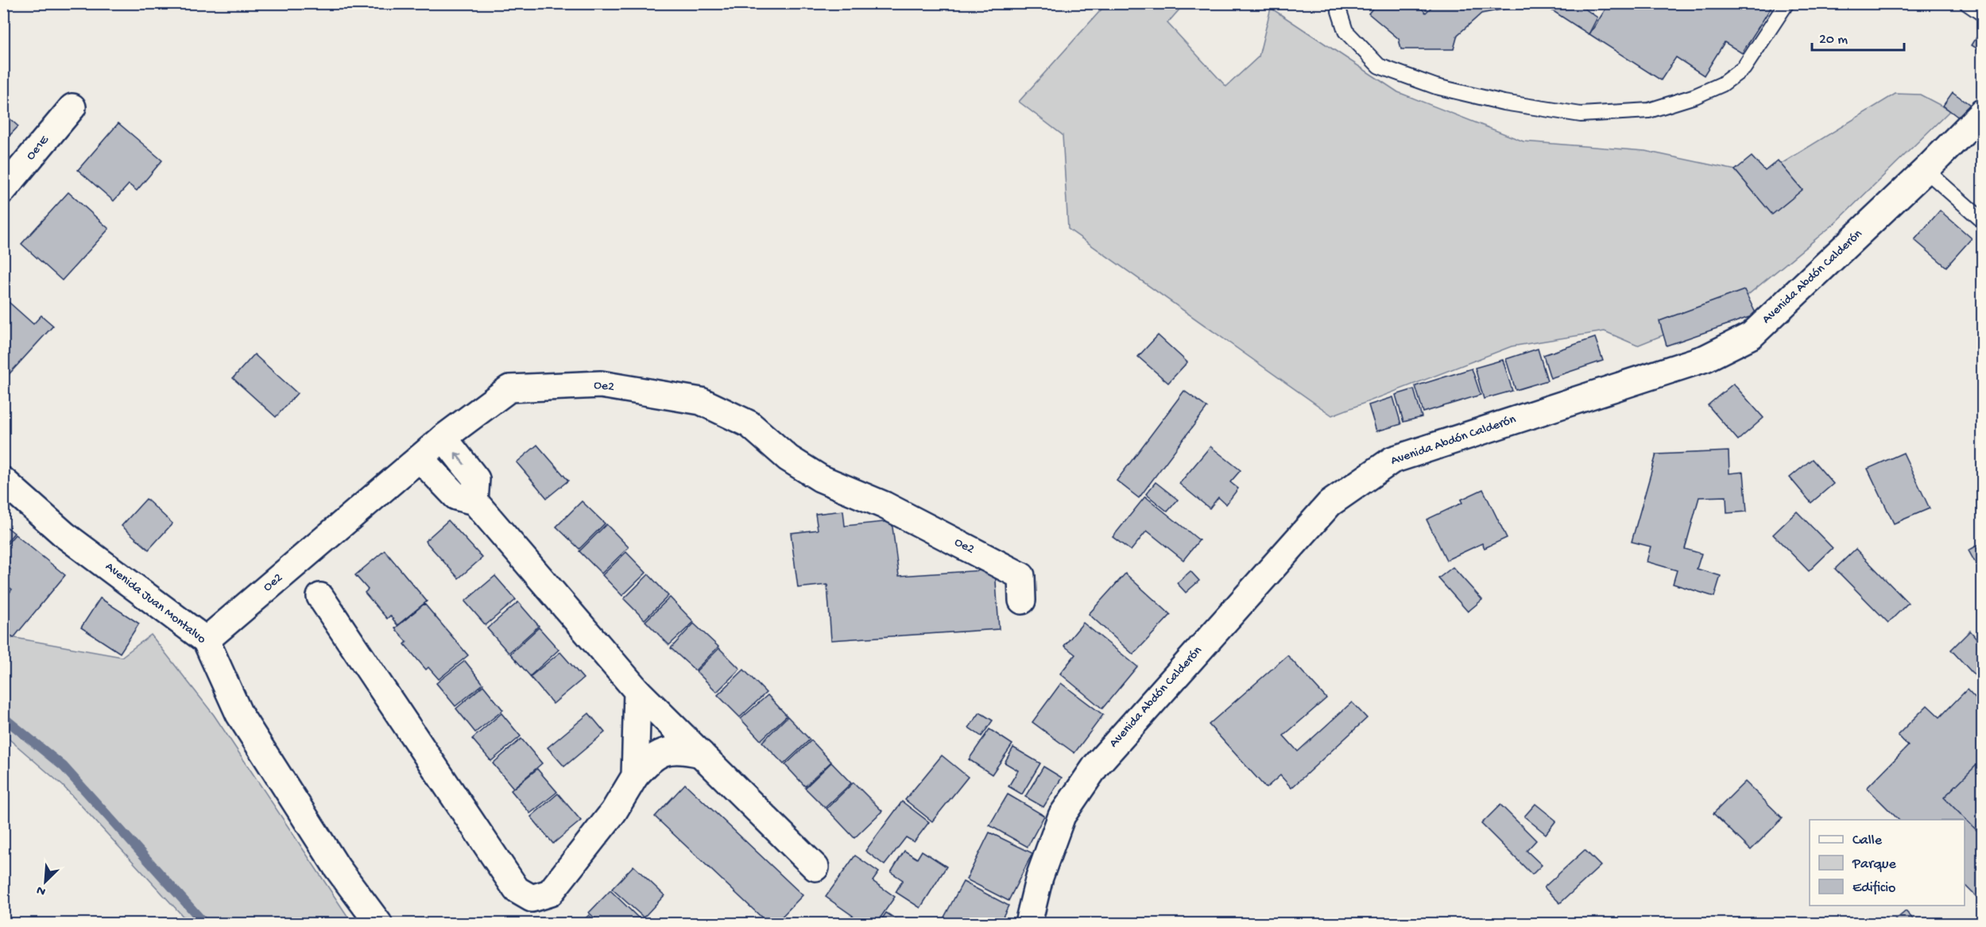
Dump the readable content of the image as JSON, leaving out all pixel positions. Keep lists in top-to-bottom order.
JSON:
{
  "streets": {
    "street": [
      "Oe1E",
      "Avenida Abdón Calderón",
      "Oe2",
      "Avenida Juan Montalvo"
    ]
  },
  "crossings": [
    ["Oe2", "Avenida Juan Montalvo"]
  ],
  "legend": ["Calle", "Parque", "Edificio"],
  "scale_bar": "20 m",
  "north": "bottom left"
}
